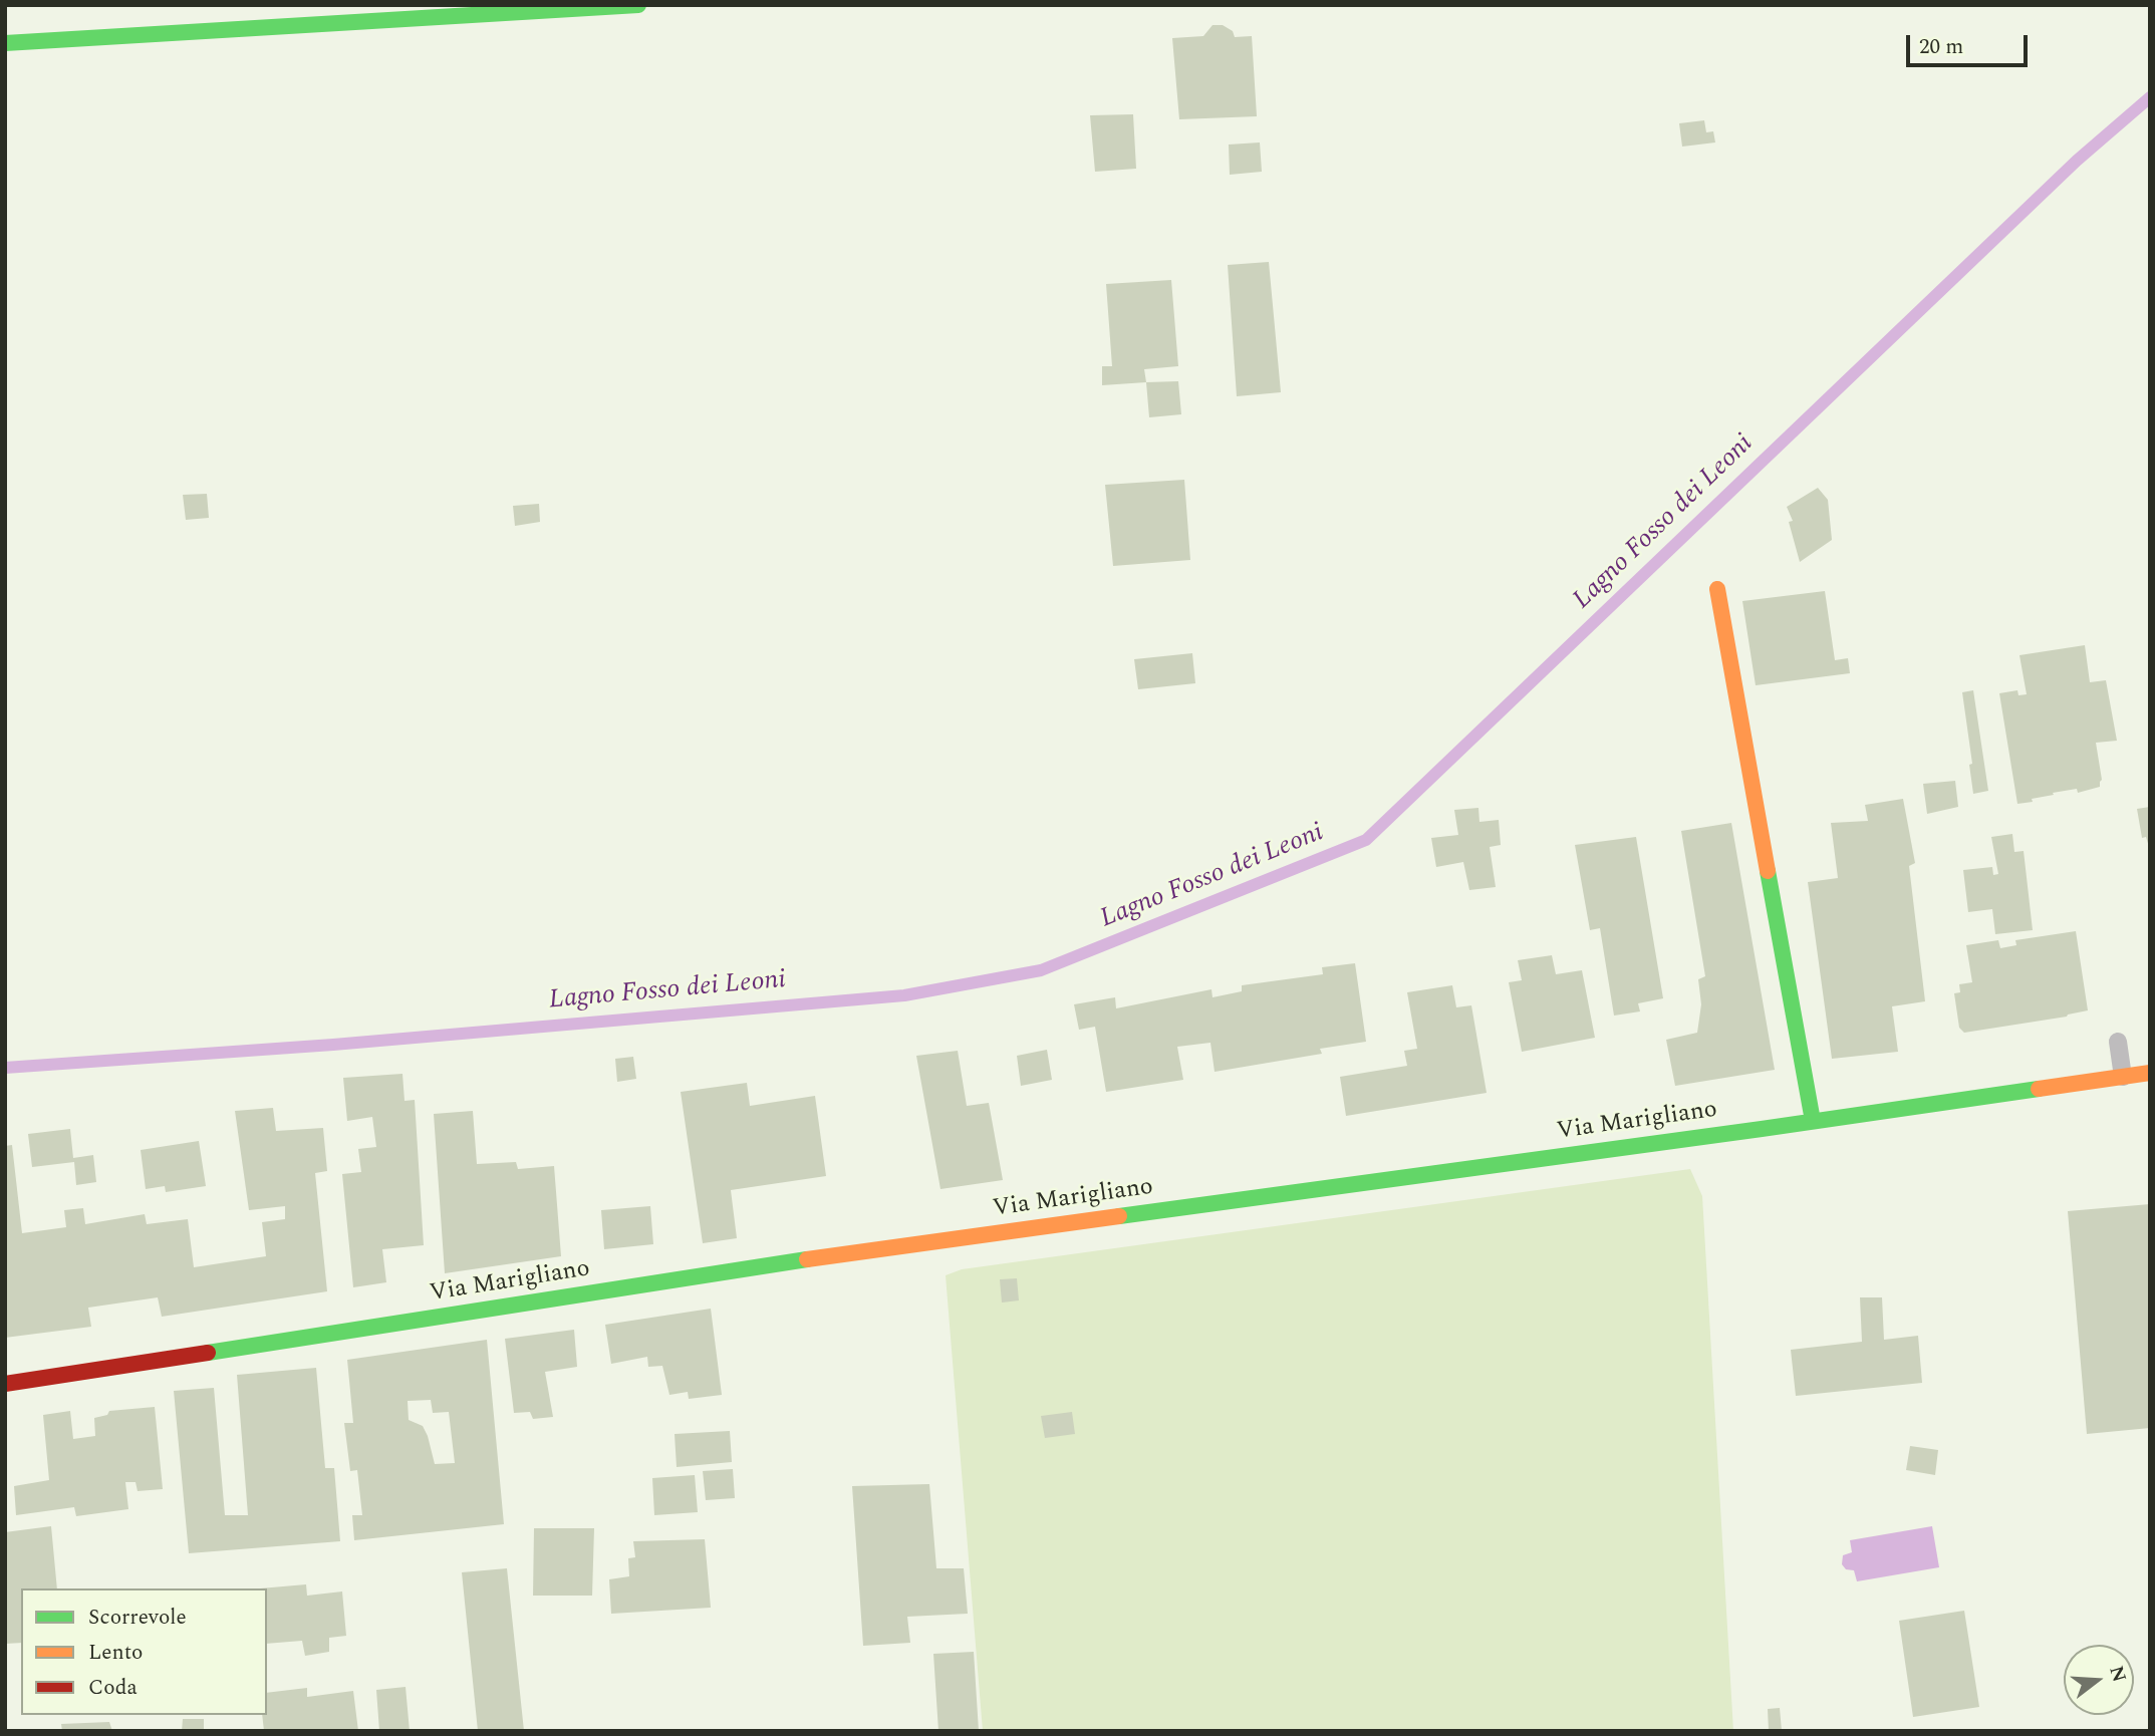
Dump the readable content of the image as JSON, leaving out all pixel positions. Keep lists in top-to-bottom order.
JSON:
{
  "streets": {
    "street": ["Via Marigliano"]
  },
  "water": ["Lagno Fosso dei Leoni"],
  "legend": ["Scorrevole", "Lento", "Coda"],
  "scale_bar": "20 m",
  "north": "right"
}
